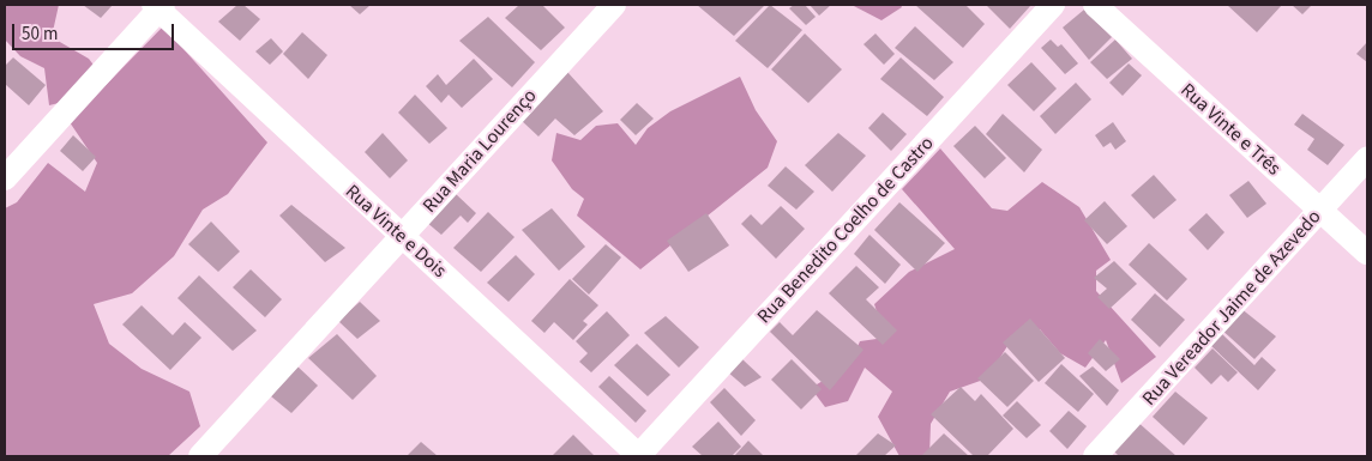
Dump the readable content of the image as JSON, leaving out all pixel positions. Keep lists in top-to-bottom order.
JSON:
{
  "streets": {
    "street": [
      "Rua Vinte e Três",
      "Rua Maria Lourenço",
      "Rua Benedito Coelho de Castro",
      "Rua Vinte e Dois",
      "Rua Vereador Jaime de Azevedo"
    ]
  },
  "crossings": [
    ["Rua Vinte e Três", "Rua Vereador Jaime de Azevedo"],
    ["Rua Maria Lourenço", "Rua Vinte e Dois"],
    ["Rua Benedito Coelho de Castro", "Rua Vinte e Dois"]
  ],
  "scale_bar": "50 m"
}
